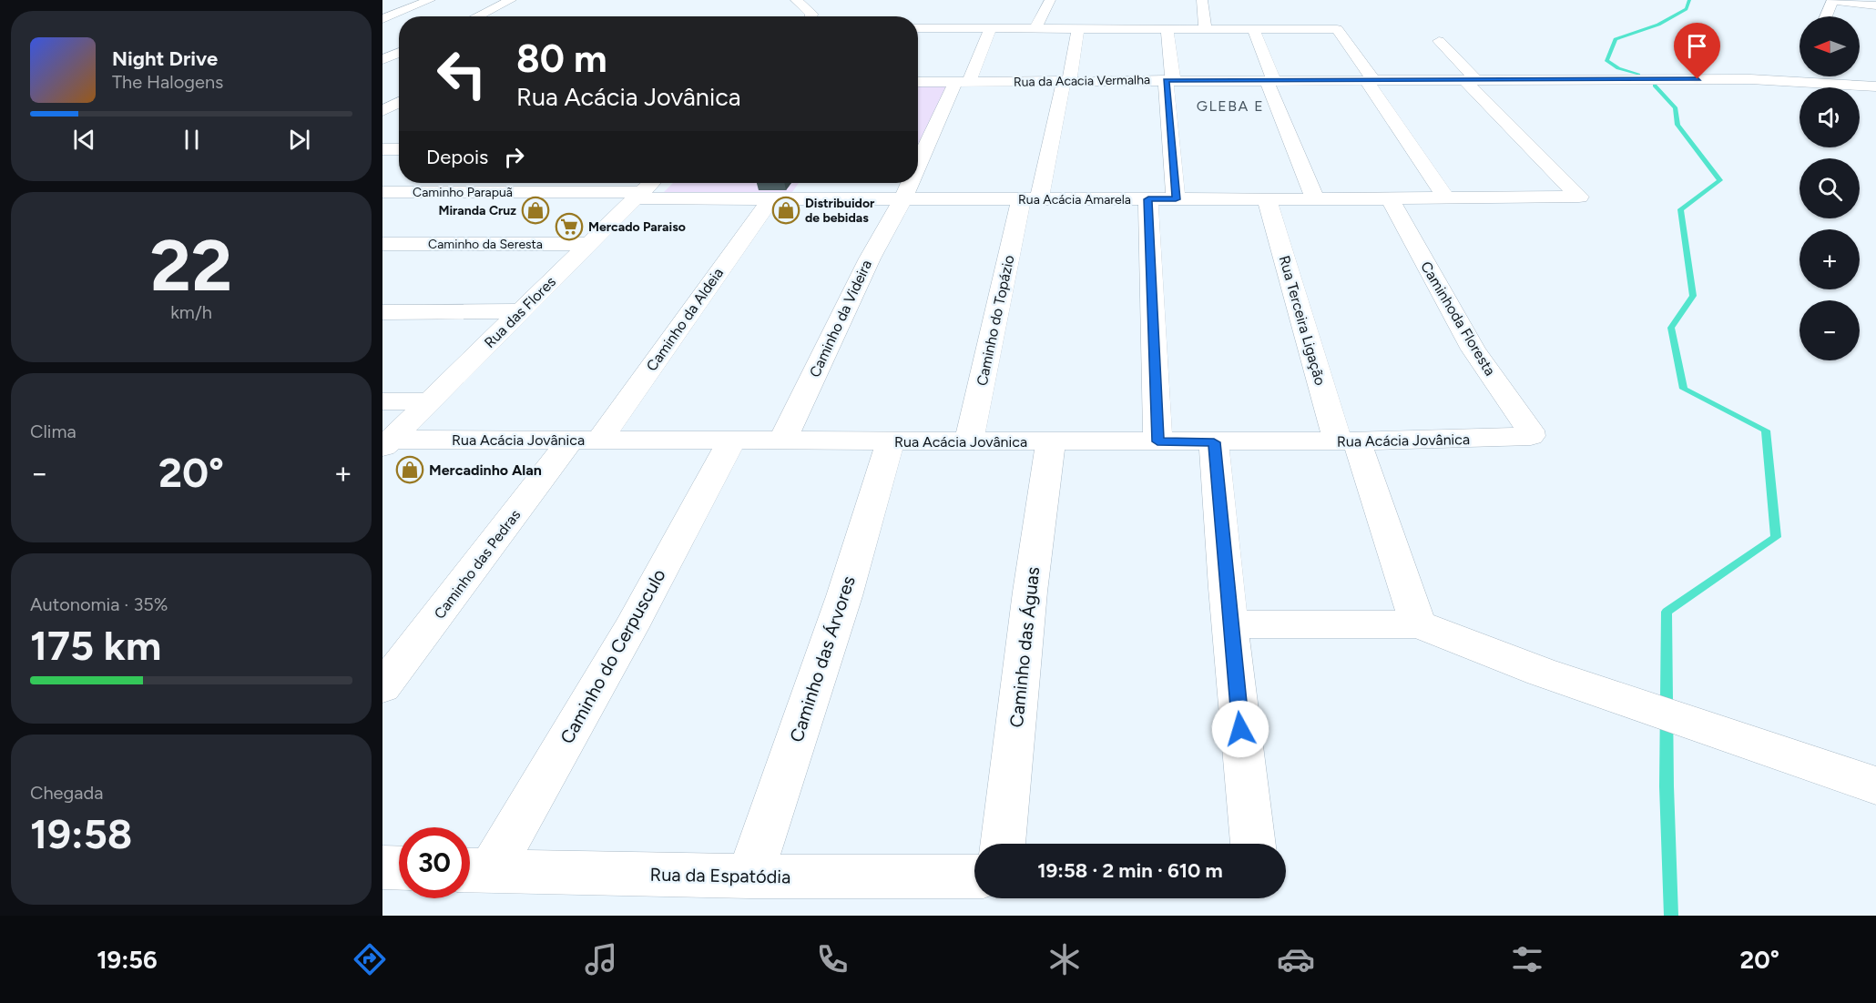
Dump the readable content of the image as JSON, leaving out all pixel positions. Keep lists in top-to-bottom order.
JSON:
{
  "streets": {
    "street": [
      "Rua da Acacia Vermalha",
      "Caminho Parapuã",
      "Rua Acácia Amarela",
      "Caminho da Seresta",
      "Rua das Flores",
      "Caminho da Videira",
      "Caminhoda Floresta",
      "Caminho da Aldeia",
      "Caminho do Topázio",
      "Rua Terceira Ligação",
      "Rua Acácia Jovânica",
      "Caminho das Pedras",
      "Caminho das Águas",
      "Caminho do Cerpusculo",
      "Caminho das Árvores",
      "Rua da Espatódia"
    ]
  },
  "crossings": [
    ["Rua da Acacia Vermalha", "Rua Acácia Amarela"],
    ["Rua da Acacia Vermalha", "Caminho da Videira"],
    ["Rua da Acacia Vermalha", "Caminho do Topázio"],
    ["Caminho Parapuã", "Rua Acácia Amarela"],
    ["Caminho Parapuã", "Rua das Flores"],
    ["Rua Acácia Amarela", "Rua das Flores"],
    ["Rua Acácia Amarela", "Caminho da Videira"],
    ["Rua Acácia Amarela", "Caminhoda Floresta"],
    ["Rua Acácia Amarela", "Caminho da Aldeia"],
    ["Rua Acácia Amarela", "Caminho do Topázio"],
    ["Rua Acácia Amarela", "Rua Terceira Ligação"],
    ["Caminho da Seresta", "Rua das Flores"],
    ["Rua das Flores", "Rua Acácia Jovânica"],
    ["Caminho da Videira", "Rua Acácia Jovânica"],
    ["Caminhoda Floresta", "Rua Acácia Jovânica"],
    ["Caminho da Aldeia", "Rua Acácia Jovânica"],
    ["Caminho da Aldeia", "Caminho das Pedras"],
    ["Caminho do Topázio", "Rua Acácia Jovânica"],
    ["Rua Terceira Ligação", "Rua Acácia Jovânica"],
    ["Rua Acácia Jovânica", "Caminho das Pedras"],
    ["Rua Acácia Jovânica", "Caminho das Águas"],
    ["Rua Acácia Jovânica", "Caminho do Cerpusculo"],
    ["Rua Acácia Jovânica", "Caminho das Árvores"],
    ["Caminho do Cerpusculo", "Rua da Espatódia"],
    ["Caminho das Árvores", "Rua da Espatódia"]
  ],
  "districts": ["GLEBA E"],
  "places": {
    "shop": ["Miranda Cruz", "Distribuidor de bebidas", "Mercadinho Alan"],
    "supermarket": ["Mercado Paraiso"]
  },
  "north": "left",
  "page": {
    "map_buttons": ["+", "−"],
    "turn": ["80 m", "Rua Acácia Jovânica"],
    "song": ["Night Drive", "The Halogens"],
    "then": "Depois",
    "tile": [
      ["22", "km/h"],
      "Clima",
      ["Autonomia · 35%", "175 km"],
      ["Chegada", "19:58"]
    ],
    "heat": ["−", "20°", "+"],
    "limit": "30",
    "trip": "19:58 · 2 min · 610 m",
    "tabs": ["19:56", "20°"]
  }
}
